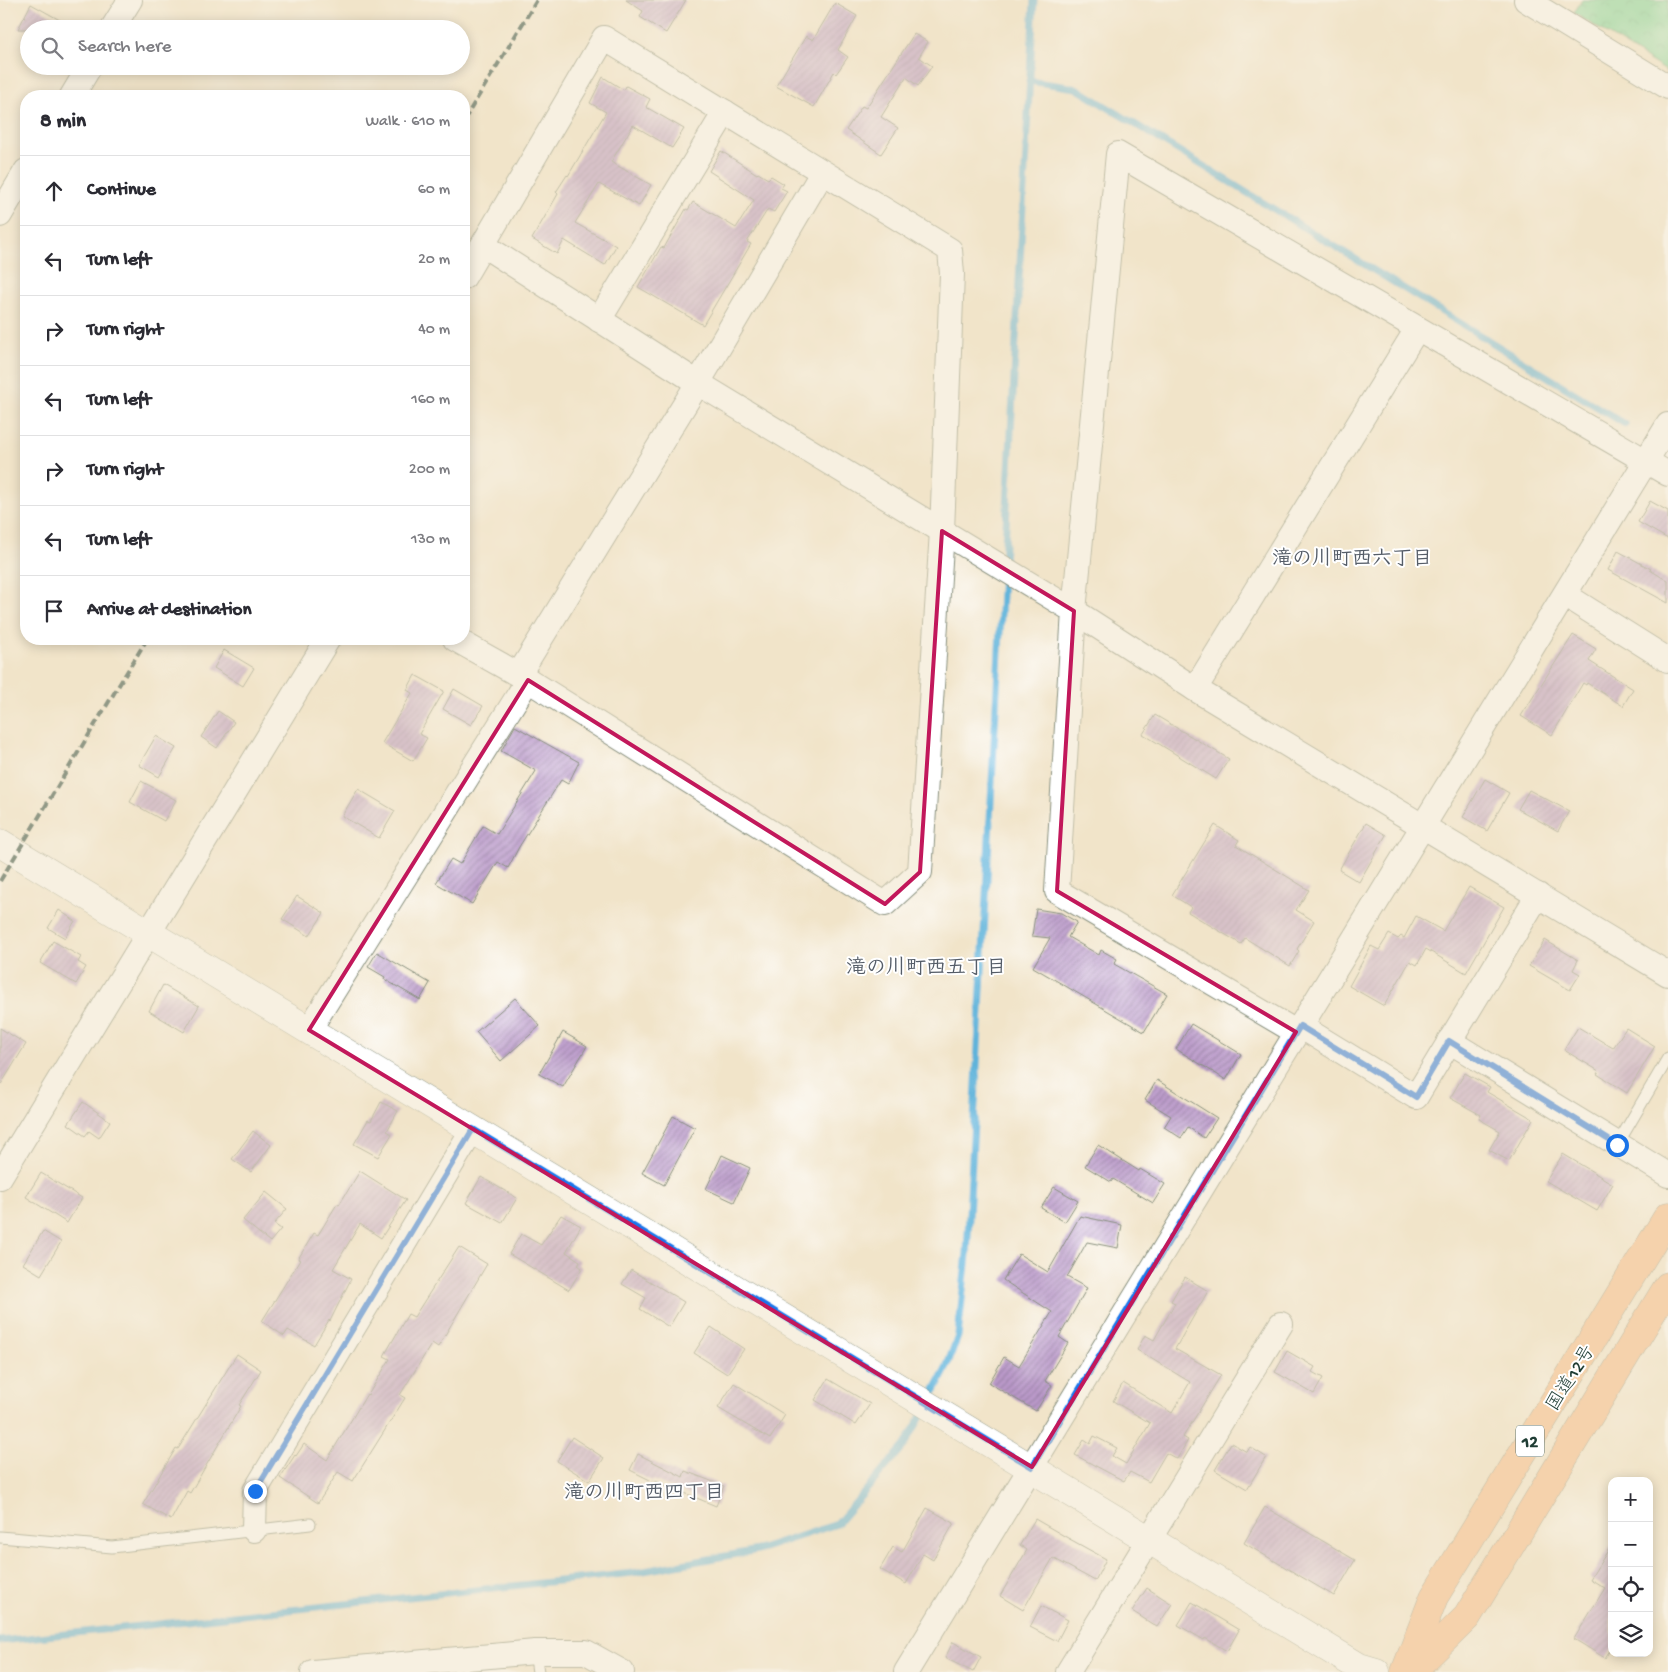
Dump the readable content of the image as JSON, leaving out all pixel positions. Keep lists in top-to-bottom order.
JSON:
{
  "streets": {
    "highway": ["国道12号", "12"]
  },
  "districts": ["滝の川町西六丁目", "滝の川町西五丁目", "滝の川町西四丁目"],
  "page": {
    "search": "Search here",
    "heading": ["8 min", "Walk · 610 m"],
    "list": [
      ["Continue", "60 m"],
      ["Turn left", "20 m"],
      ["Turn right", "40 m"],
      ["Turn left", "160 m"],
      ["Turn right", "200 m"],
      ["Turn left", "130 m"],
      "Arrive at destination"
    ],
    "map_buttons": ["+", "−"]
  }
}
